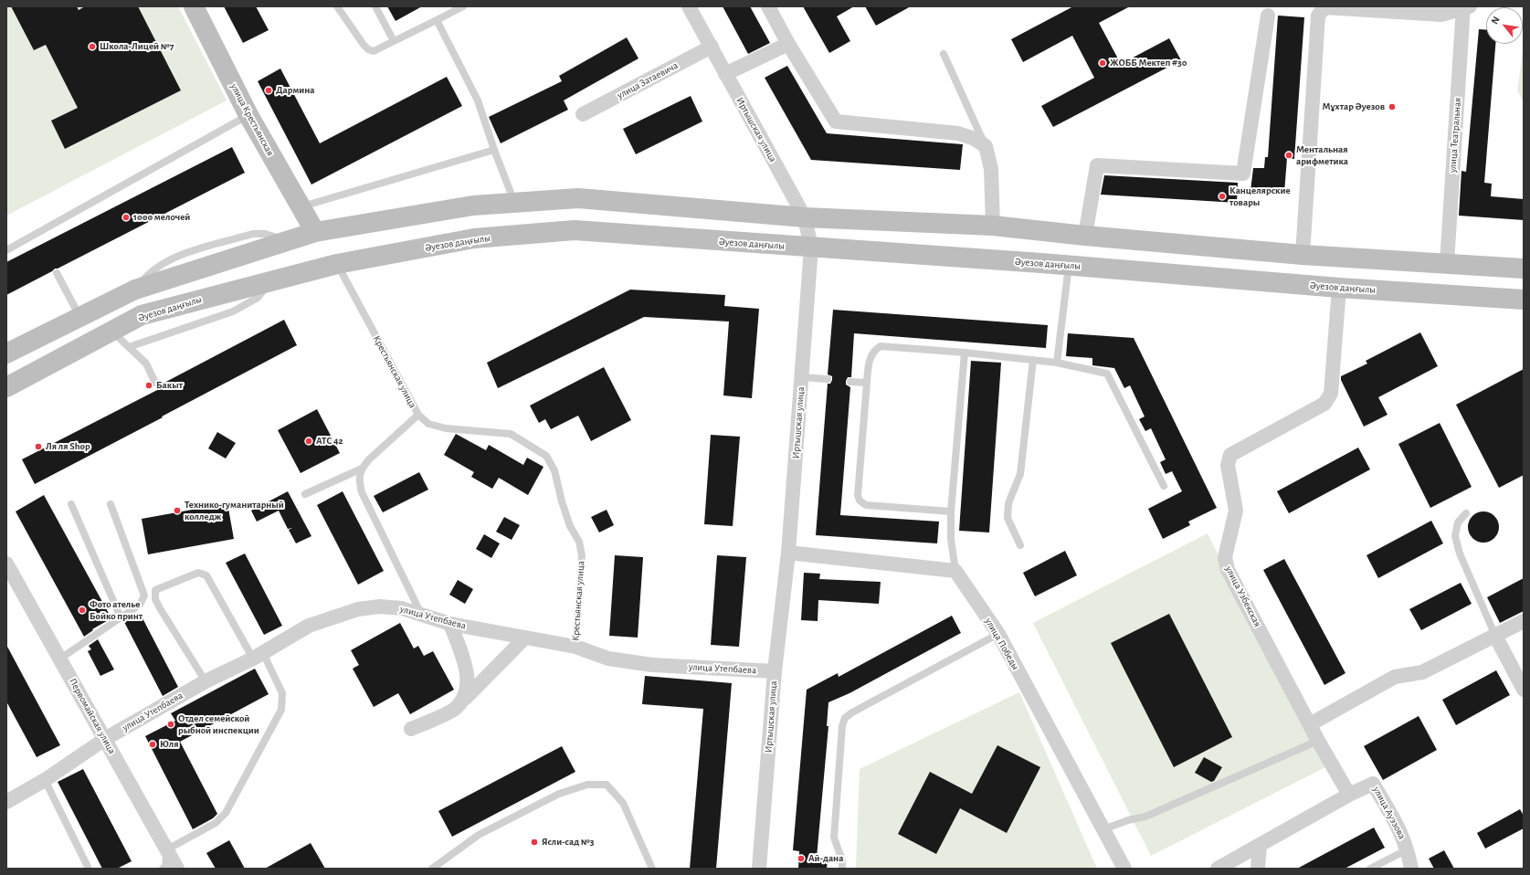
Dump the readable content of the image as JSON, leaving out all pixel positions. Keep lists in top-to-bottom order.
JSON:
{
  "streets": {
    "main road": ["улица Крестьянская", "Әуезов даңғылы"],
    "street": [
      "улица Затаевича",
      "Иртышская улица",
      "улица Театральная",
      "улица Узбекская",
      "улица Утепбаева",
      "улица Победы",
      "Первомайская улица",
      "улица Ауэзова"
    ],
    "lane": ["Крестьянская улица"]
  },
  "crossings": [
    ["улица Затаевича", "Иртышская улица"],
    ["Иртышская улица", "Әуезов даңғылы"],
    ["Иртышская улица", "улица Утепбаева"],
    ["Әуезов даңғылы", "Крестьянская улица"],
    ["Әуезов даңғылы", "улица Узбекская"],
    ["Крестьянская улица", "улица Утепбаева"],
    ["улица Узбекская", "улица Ауэзова"],
    ["улица Утепбаева", "Первомайская улица"]
  ],
  "places": [
    "Школа-Лицей №7",
    "ЖОББ Мектеп #30",
    "Дармина",
    "Мұхтар Әуезов",
    "Ментальная арифметика",
    "Канцелярские товары",
    "1000 мелочей",
    "Бакыт",
    "АТС 42",
    "Ля ля Shop",
    "Технико-гуманитарный колледж",
    "Фото ателье Бойко принт",
    "Отдел семейской рыбной инспекции",
    "Юля",
    "Ясли-сад №3",
    "Ай-дана"
  ],
  "north": "top left"
}
